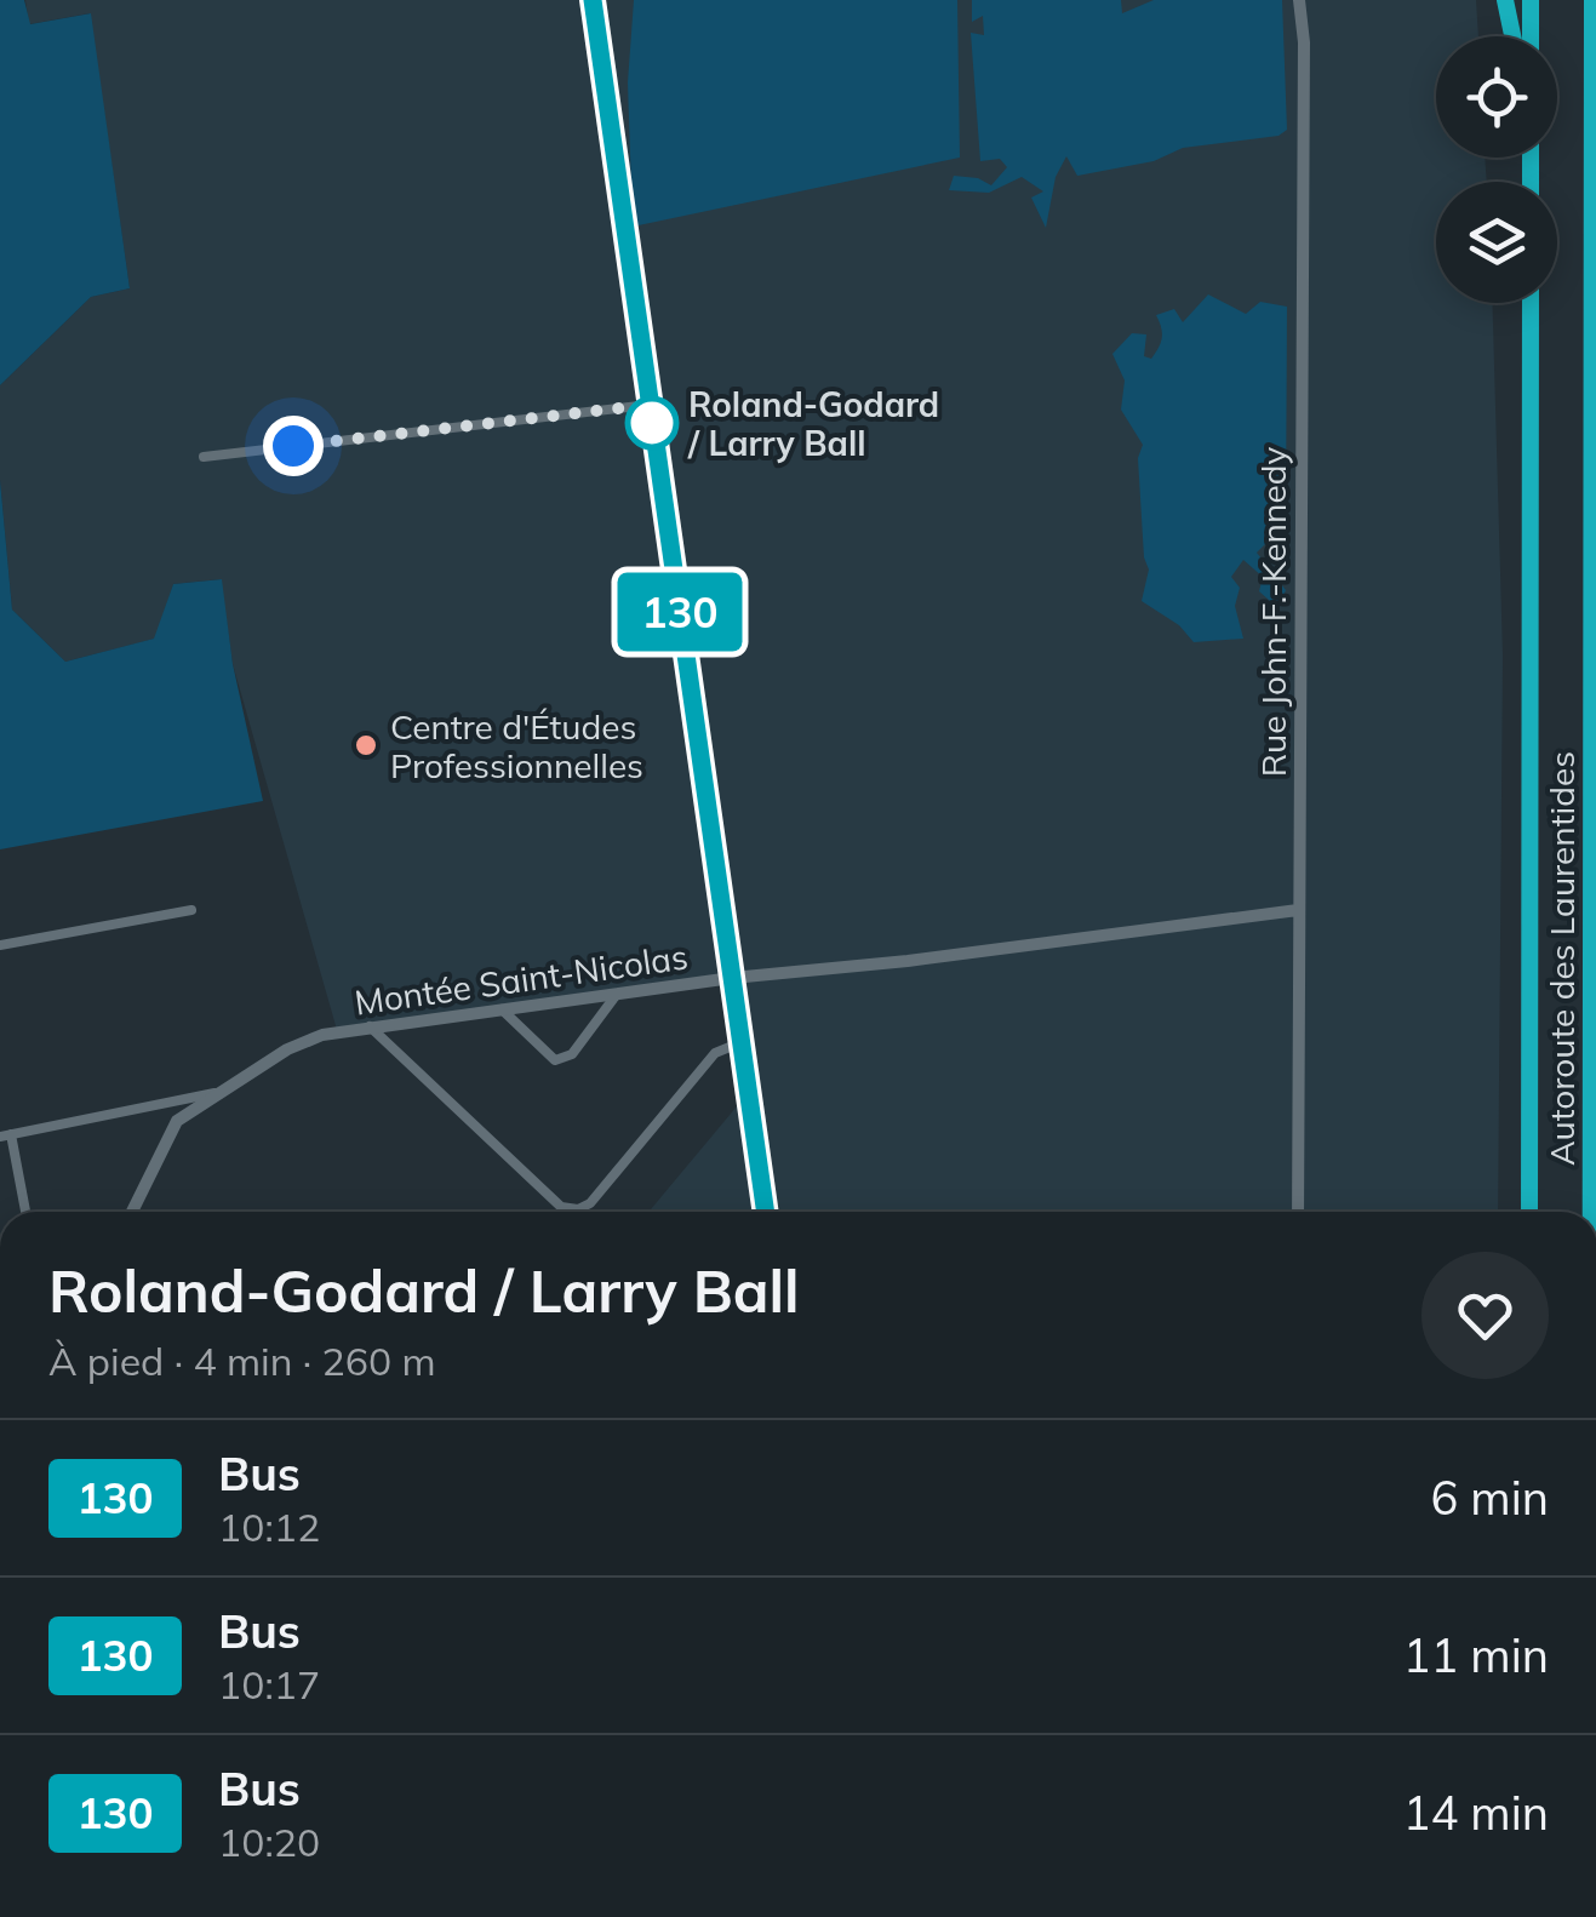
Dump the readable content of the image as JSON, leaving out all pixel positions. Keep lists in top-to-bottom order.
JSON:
{
  "streets": {
    "highway": ["Autoroute des Laurentides"],
    "street": ["Rue John-F.-Kennedy", "Montée Saint-Nicolas"]
  },
  "crossings": [
    ["Rue John-F.-Kennedy", "Montée Saint-Nicolas"]
  ],
  "places": ["Roland-Godard / Larry Ball", "Centre d'Études Professionnelles"],
  "lines": ["bus line 130"],
  "page": {
    "on_map": "130",
    "heading": ["Roland-Godard / Larry Ball", "À pied · 4 min · 260 m"],
    "list": [
      {
        "mark": "130",
        "name": "Bus",
        "note": "10:12",
        "value": "6 min"
      },
      {
        "mark": "130",
        "name": "Bus",
        "note": "10:17",
        "value": "11 min"
      },
      {
        "mark": "130",
        "name": "Bus",
        "note": "10:20",
        "value": "14 min"
      }
    ]
  }
}
